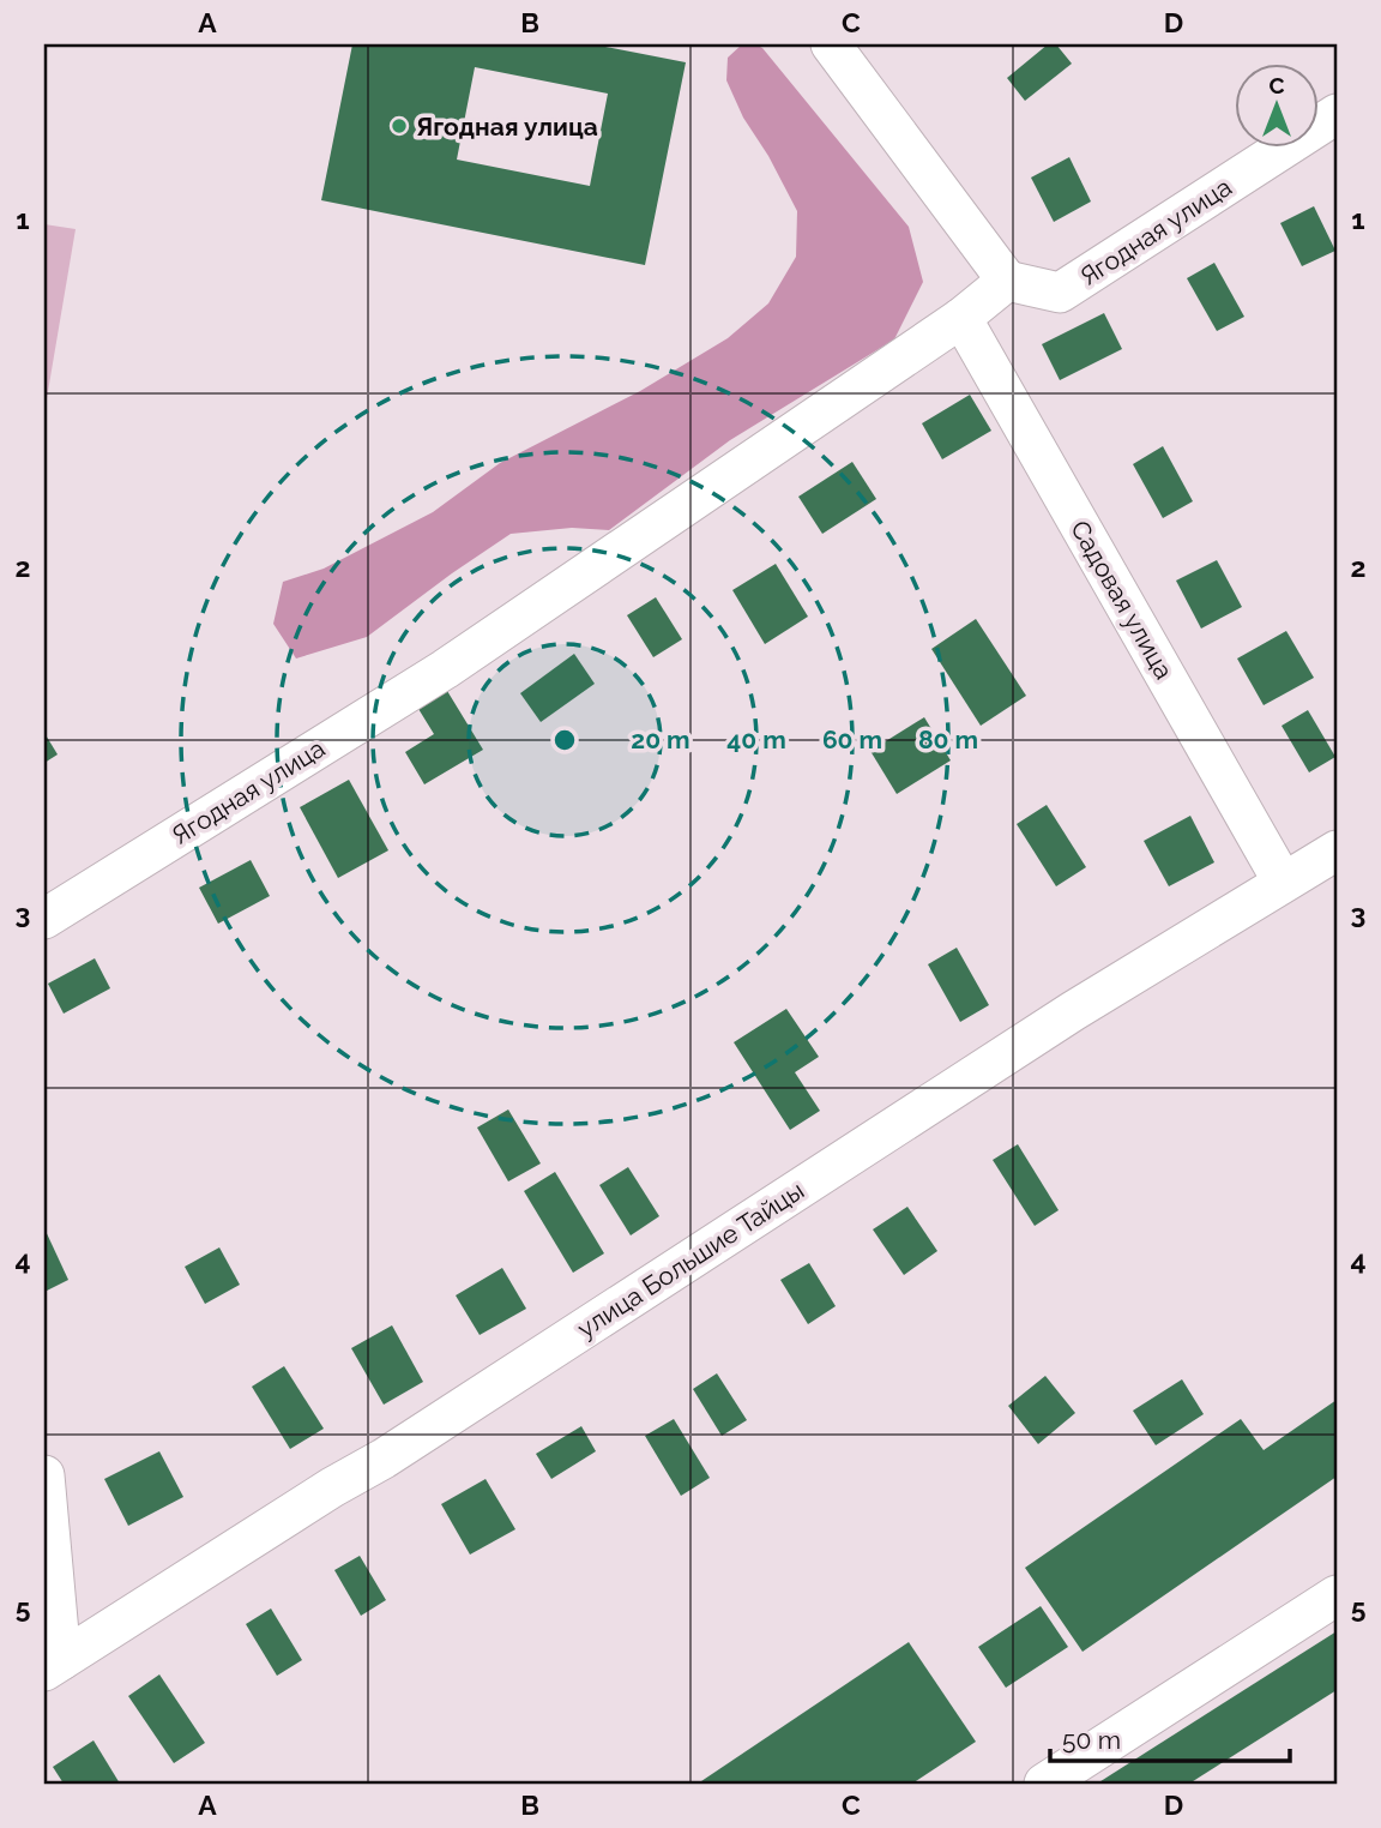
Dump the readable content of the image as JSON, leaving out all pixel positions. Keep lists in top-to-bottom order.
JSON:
{
  "streets": {
    "street": ["Ягодная улица", "Садовая улица", "улица Большие Тайцы"]
  },
  "crossings": [
    ["Ягодная улица", "Садовая улица"],
    ["Садовая улица", "улица Большие Тайцы"]
  ],
  "places": ["Ягодная улица"],
  "scale_bar": "50 m",
  "north": "top",
  "grid": {
    "columns": [
      "A",
      "B",
      "C",
      "D"
    ],
    "rows": [
      "1",
      "2",
      "3",
      "4",
      "5"
    ]
  },
  "rings": [
    "20 m",
    "40 m",
    "60 m",
    "80 m"
  ]
}
